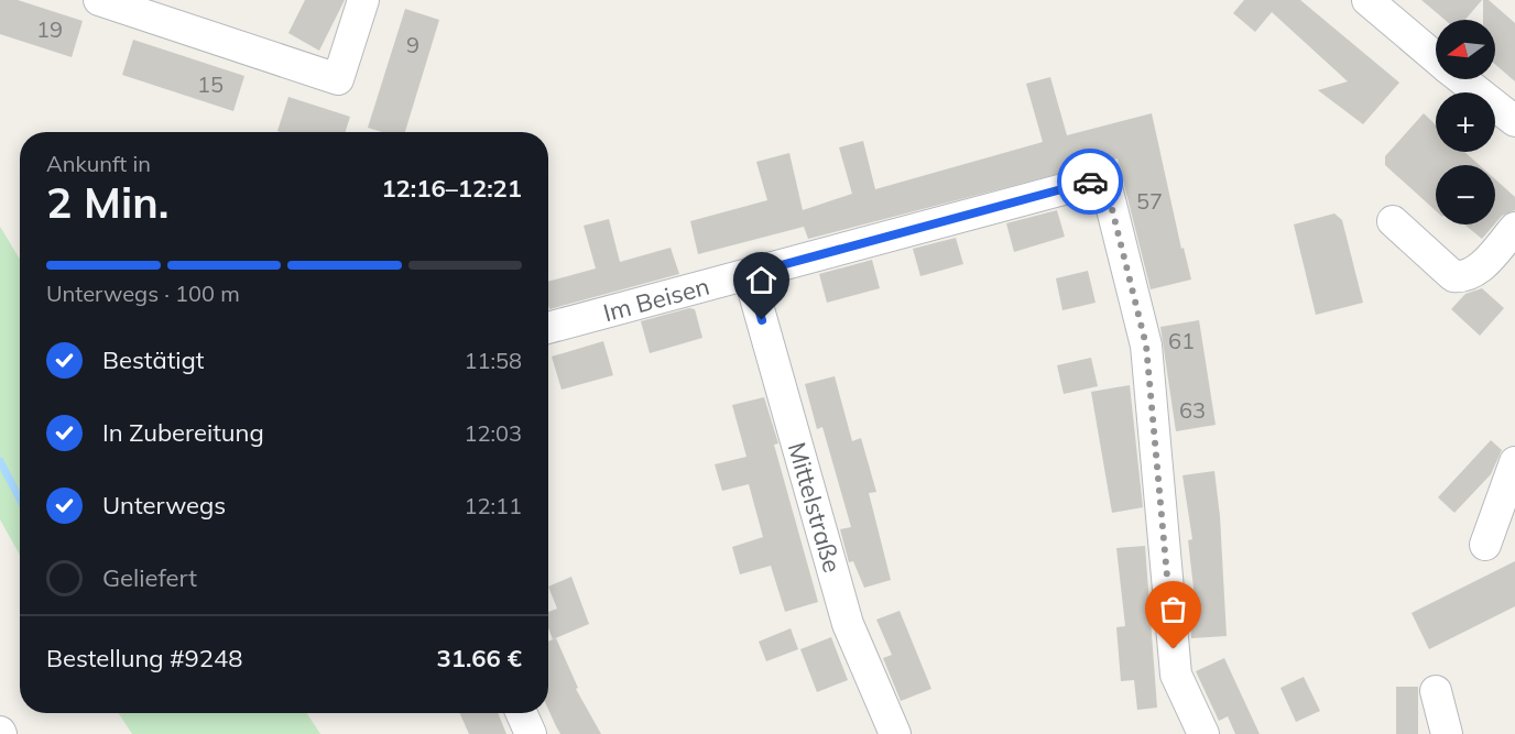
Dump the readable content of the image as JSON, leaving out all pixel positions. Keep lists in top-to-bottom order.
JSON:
{
  "streets": {
    "street": ["Im Beisen", "Mittelstraße"]
  },
  "crossings": [
    ["Im Beisen", "Mittelstraße"]
  ],
  "house_numbers": [
    "19",
    "9",
    "15",
    "57",
    "61",
    "63"
  ],
  "north": "left",
  "page": {
    "map_buttons": ["+", "−"],
    "heading": ["2 Min.", "Ankunft in", "12:16–12:21"],
    "panel": ["Bestellung #9248", "31.66 €"],
    "bar": "Unterwegs · 100 m",
    "list": [
      ["Bestätigt", "11:58"],
      ["In Zubereitung", "12:03"],
      ["Unterwegs", "12:11"],
      "Geliefert"
    ]
  }
}
